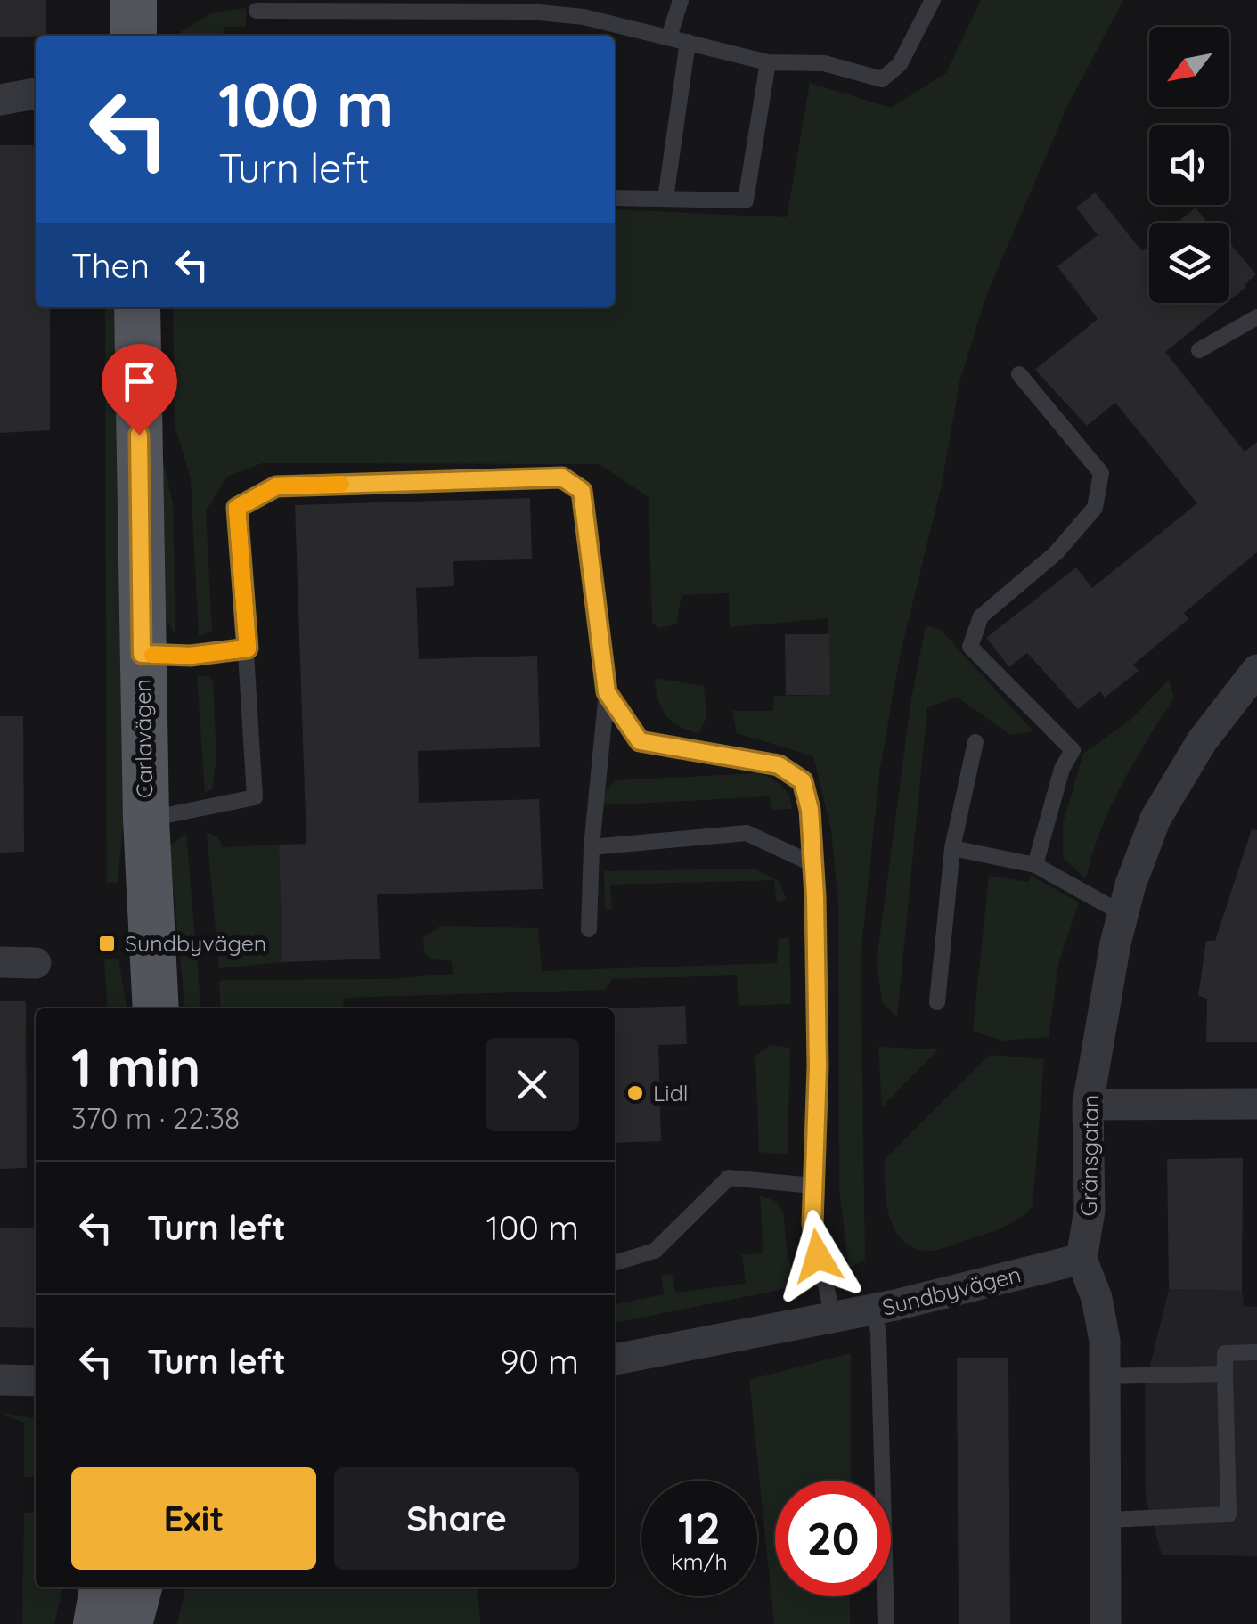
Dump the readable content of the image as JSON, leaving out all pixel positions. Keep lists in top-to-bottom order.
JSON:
{
  "streets": {
    "main road": ["Carlavägen"],
    "street": ["Gränsgatan", "Sundbyvägen"]
  },
  "crossings": [
    ["Gränsgatan", "Sundbyvägen"]
  ],
  "places": {
    "transit": ["Sundbyvägen"],
    "other": ["Lidl"]
  },
  "north": "bottom left",
  "page": {
    "turn": ["100 m", "Turn left"],
    "then": "Then",
    "heading": ["1 min", "370 m · 22:38"],
    "list": [
      {
        "name": "Turn left",
        "value": "100 m"
      },
      {
        "name": "Turn left",
        "value": "90 m"
      }
    ],
    "buttons": ["Exit", "Share"],
    "speed": "12 km/h",
    "limit": "20"
  }
}
